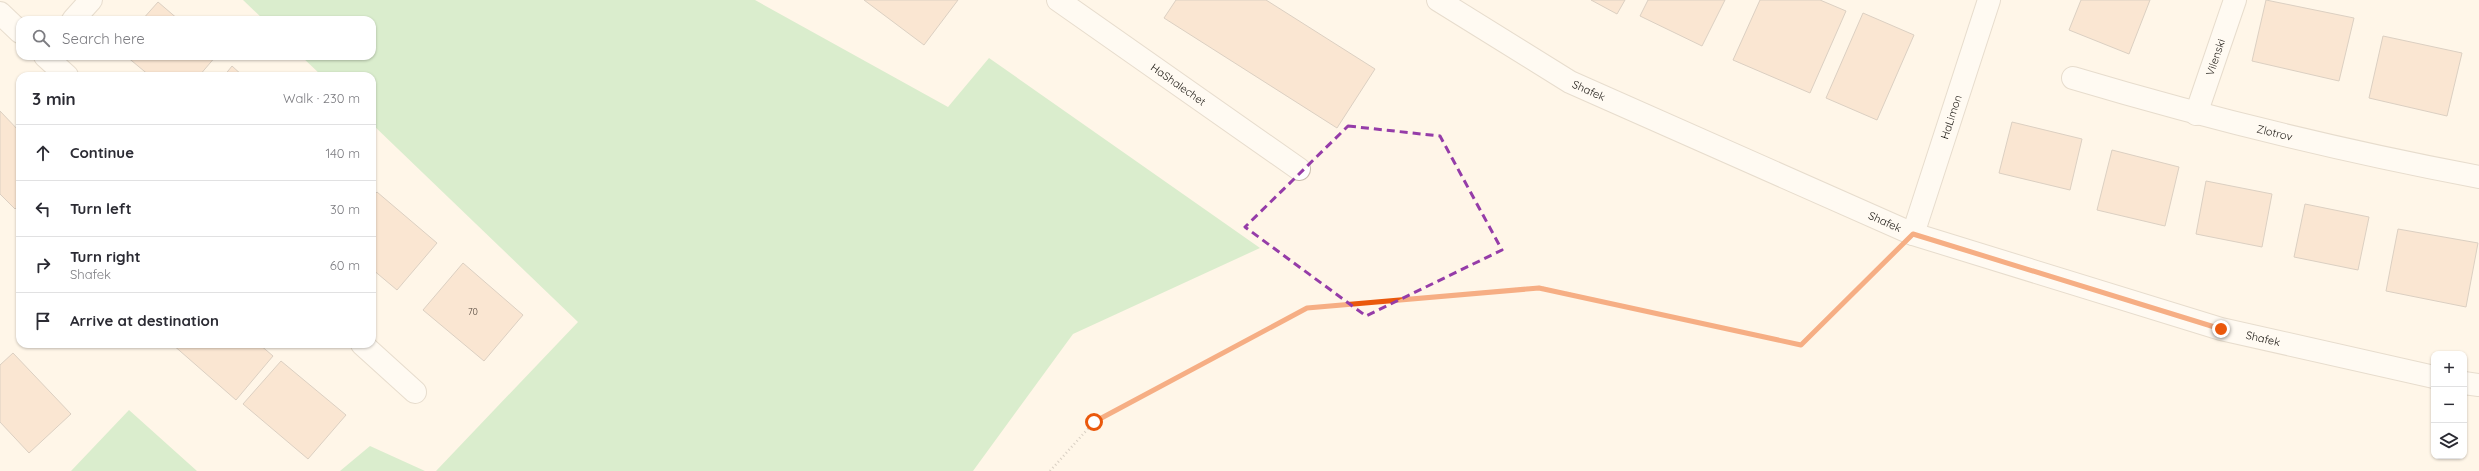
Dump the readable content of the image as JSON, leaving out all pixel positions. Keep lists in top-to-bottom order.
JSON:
{
  "streets": {
    "street": [
      "Vilenski",
      "HaShalechet",
      "Shafek",
      "HaLimon",
      "Zlotrov"
    ]
  },
  "crossings": [
    ["Vilenski", "Zlotrov"],
    ["Shafek", "HaLimon"]
  ],
  "house_numbers": ["70"],
  "page": {
    "search": "Search here",
    "heading": ["3 min", "Walk · 230 m"],
    "list": [
      ["Continue", "140 m"],
      ["Turn left", "30 m"],
      ["Turn right", "Shafek", "60 m"],
      "Arrive at destination"
    ],
    "map_buttons": ["+", "−"]
  }
}
